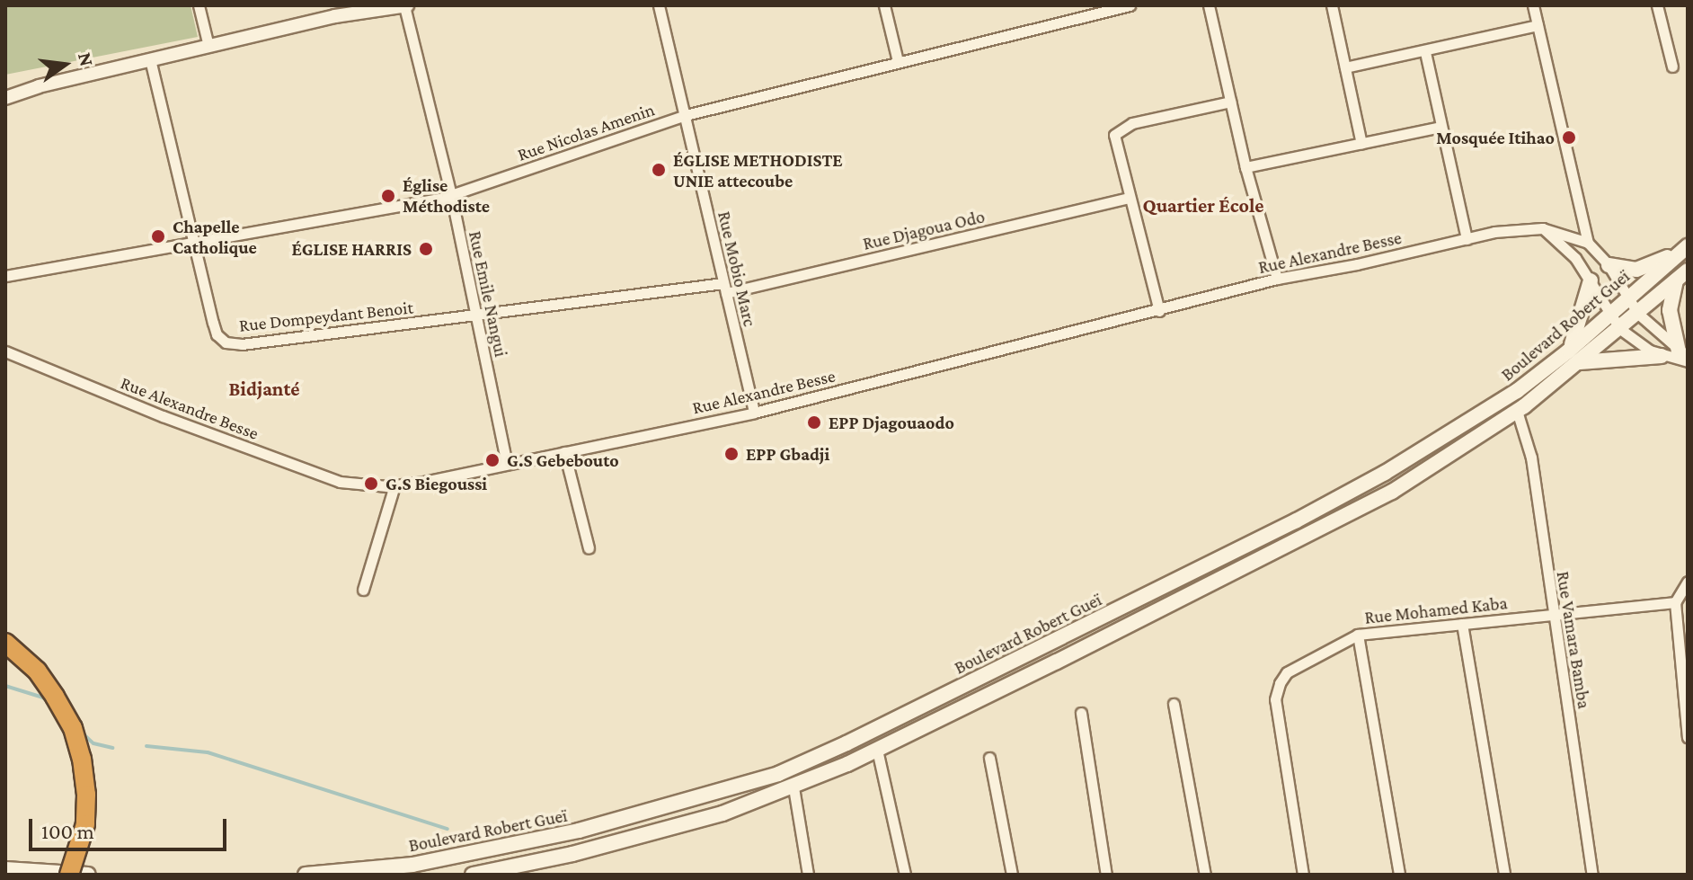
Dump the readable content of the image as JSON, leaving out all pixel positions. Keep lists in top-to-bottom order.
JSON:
{
  "streets": {
    "main road": ["Boulevard Robert Gueï"],
    "street": [
      "Rue Nicolas Amenin",
      "Rue Djagoua Odo",
      "Rue Alexandre Besse",
      "Rue Mobio Marc",
      "Rue Emile Nangui",
      "Rue Dompeydant Benoit",
      "Rue Mohamed Kaba",
      "Rue Vamara Bamba"
    ]
  },
  "crossings": [
    ["Rue Nicolas Amenin", "Rue Mobio Marc"],
    ["Rue Nicolas Amenin", "Rue Emile Nangui"],
    ["Rue Nicolas Amenin", "Rue Dompeydant Benoit"],
    ["Rue Djagoua Odo", "Rue Mobio Marc"],
    ["Rue Djagoua Odo", "Rue Dompeydant Benoit"],
    ["Rue Alexandre Besse", "Rue Mobio Marc"],
    ["Rue Alexandre Besse", "Rue Emile Nangui"],
    ["Rue Mobio Marc", "Rue Dompeydant Benoit"],
    ["Rue Emile Nangui", "Rue Dompeydant Benoit"],
    ["Boulevard Robert Gueï", "Rue Vamara Bamba"],
    ["Rue Mohamed Kaba", "Rue Vamara Bamba"]
  ],
  "districts": ["Quartier École", "Bidjanté"],
  "places": [
    "Mosquée Itihao",
    "ÉGLISE METHODISTE UNIE attecoube",
    "Église Méthodiste",
    "Chapelle Catholique",
    "ÉGLISE HARRIS",
    "EPP Djagouaodo",
    "EPP Gbadji",
    "G.S Gebebouto",
    "G.S Biegoussi"
  ],
  "scale_bar": "100 m",
  "north": "right"
}
